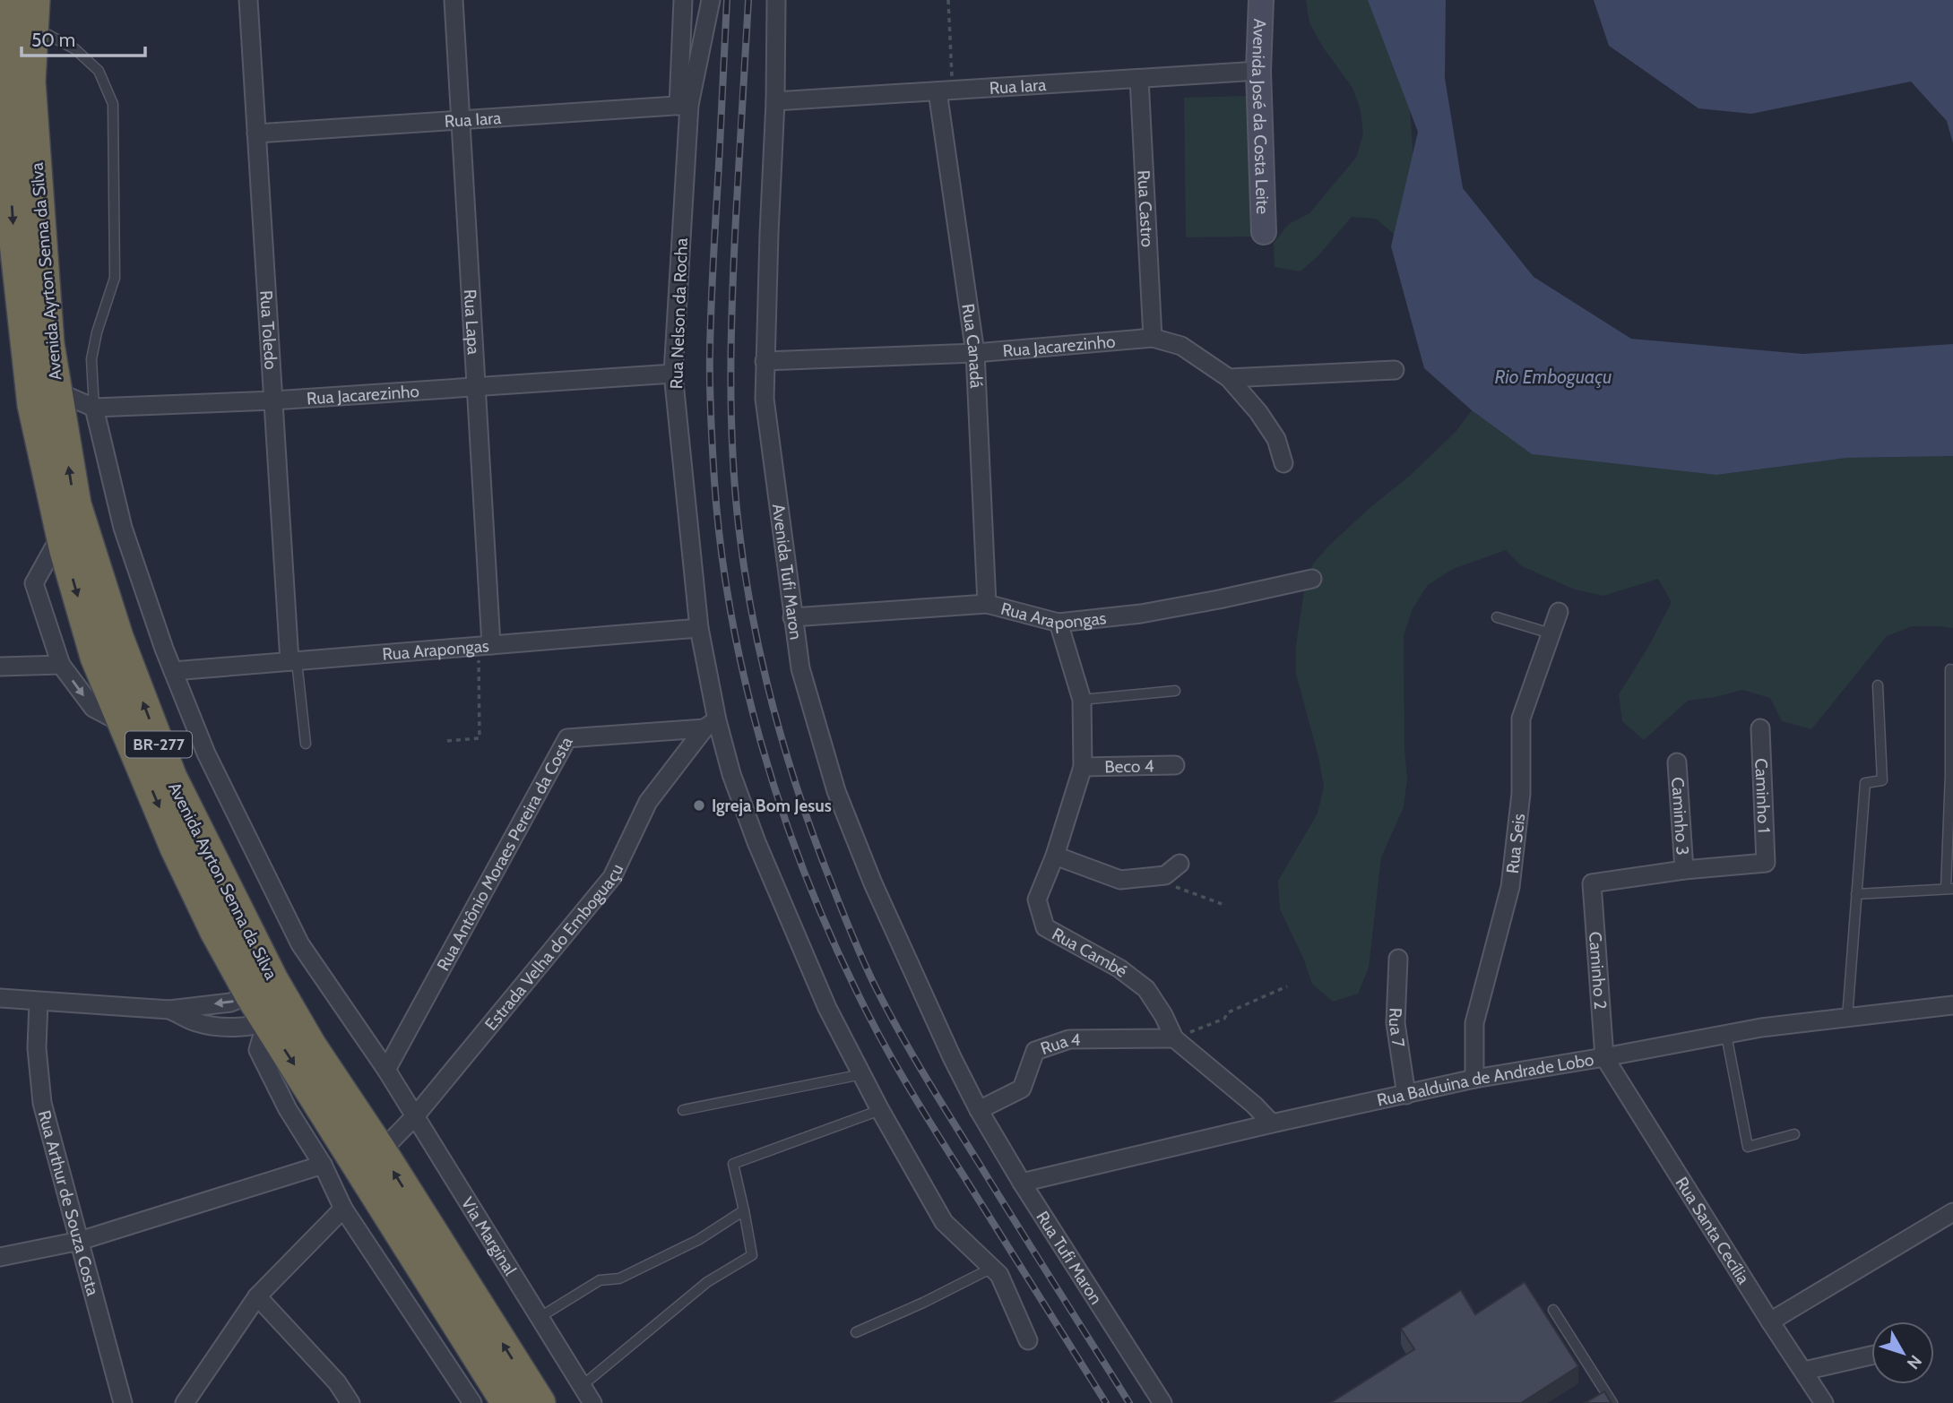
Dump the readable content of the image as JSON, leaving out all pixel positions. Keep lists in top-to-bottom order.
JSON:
{
  "streets": {
    "highway": ["Avenida Ayrton Senna da Silva", "BR-277"],
    "street": [
      "Rua Iara",
      "Avenida José da Costa Leite",
      "Rua Castro",
      "Rua Nelson da Rocha",
      "Rua Lapa",
      "Rua Toledo",
      "Rua Jacarezinho",
      "Rua Canadá",
      "Avenida Tufi Maron",
      "Rua Arapongas",
      "Beco 4",
      "Caminho 1",
      "Caminho 3",
      "Rua Seis",
      "Rua Antônio Moraes Pereira da Costa",
      "Estrada Velha do Emboguaçu",
      "Rua Cambé",
      "Caminho 2",
      "Rua 7",
      "Rua 4",
      "Rua Balduina de Andrade Lobo",
      "Rua Arthur de Souza Costa",
      "Rua Santa Cecília",
      "Via Marginal",
      "Rua Tufi Maron"
    ]
  },
  "crossings": [
    ["Rua Iara", "Avenida José da Costa Leite"],
    ["Rua Iara", "Rua Castro"],
    ["Rua Iara", "Rua Nelson da Rocha"],
    ["Rua Iara", "Rua Lapa"],
    ["Rua Iara", "Rua Toledo"],
    ["Rua Iara", "Rua Canadá"],
    ["Rua Iara", "Avenida Tufi Maron"],
    ["Rua Castro", "Rua Jacarezinho"],
    ["Avenida Ayrton Senna da Silva", "Rua Jacarezinho"],
    ["Avenida Ayrton Senna da Silva", "Estrada Velha do Emboguaçu"],
    ["Rua Nelson da Rocha", "Rua Jacarezinho"],
    ["Rua Nelson da Rocha", "Rua Arapongas"],
    ["Rua Nelson da Rocha", "Rua Antônio Moraes Pereira da Costa"],
    ["Rua Nelson da Rocha", "Estrada Velha do Emboguaçu"],
    ["Rua Lapa", "Rua Jacarezinho"],
    ["Rua Lapa", "Rua Arapongas"],
    ["Rua Toledo", "Rua Jacarezinho"],
    ["Rua Toledo", "Rua Arapongas"],
    ["Rua Jacarezinho", "Rua Canadá"],
    ["Rua Jacarezinho", "Avenida Tufi Maron"],
    ["Rua Jacarezinho", "Via Marginal"],
    ["Rua Canadá", "Rua Arapongas"],
    ["Avenida Tufi Maron", "Rua Arapongas"],
    ["Avenida Tufi Maron", "Rua 4"],
    ["Avenida Tufi Maron", "Rua Tufi Maron"],
    ["Rua Arapongas", "Rua Cambé"],
    ["Rua Arapongas", "Via Marginal"],
    ["Beco 4", "Rua Cambé"],
    ["Caminho 1", "Caminho 3"],
    ["Caminho 1", "Caminho 2"],
    ["Caminho 3", "Caminho 2"],
    ["Rua Seis", "Rua Balduina de Andrade Lobo"],
    ["Rua Antônio Moraes Pereira da Costa", "Estrada Velha do Emboguaçu"],
    ["Rua Antônio Moraes Pereira da Costa", "Via Marginal"],
    ["Estrada Velha do Emboguaçu", "Via Marginal"],
    ["Rua Cambé", "Rua 4"],
    ["Rua Cambé", "Rua Balduina de Andrade Lobo"],
    ["Caminho 2", "Rua Balduina de Andrade Lobo"],
    ["Caminho 2", "Rua Santa Cecília"],
    ["Rua 7", "Rua Balduina de Andrade Lobo"],
    ["Rua 4", "Rua Tufi Maron"],
    ["Rua Balduina de Andrade Lobo", "Rua Santa Cecília"],
    ["Rua Balduina de Andrade Lobo", "Rua Tufi Maron"]
  ],
  "water": ["Rio Emboguaçu"],
  "places": ["Igreja Bom Jesus"],
  "scale_bar": "50 m",
  "north": "bottom right"
}
